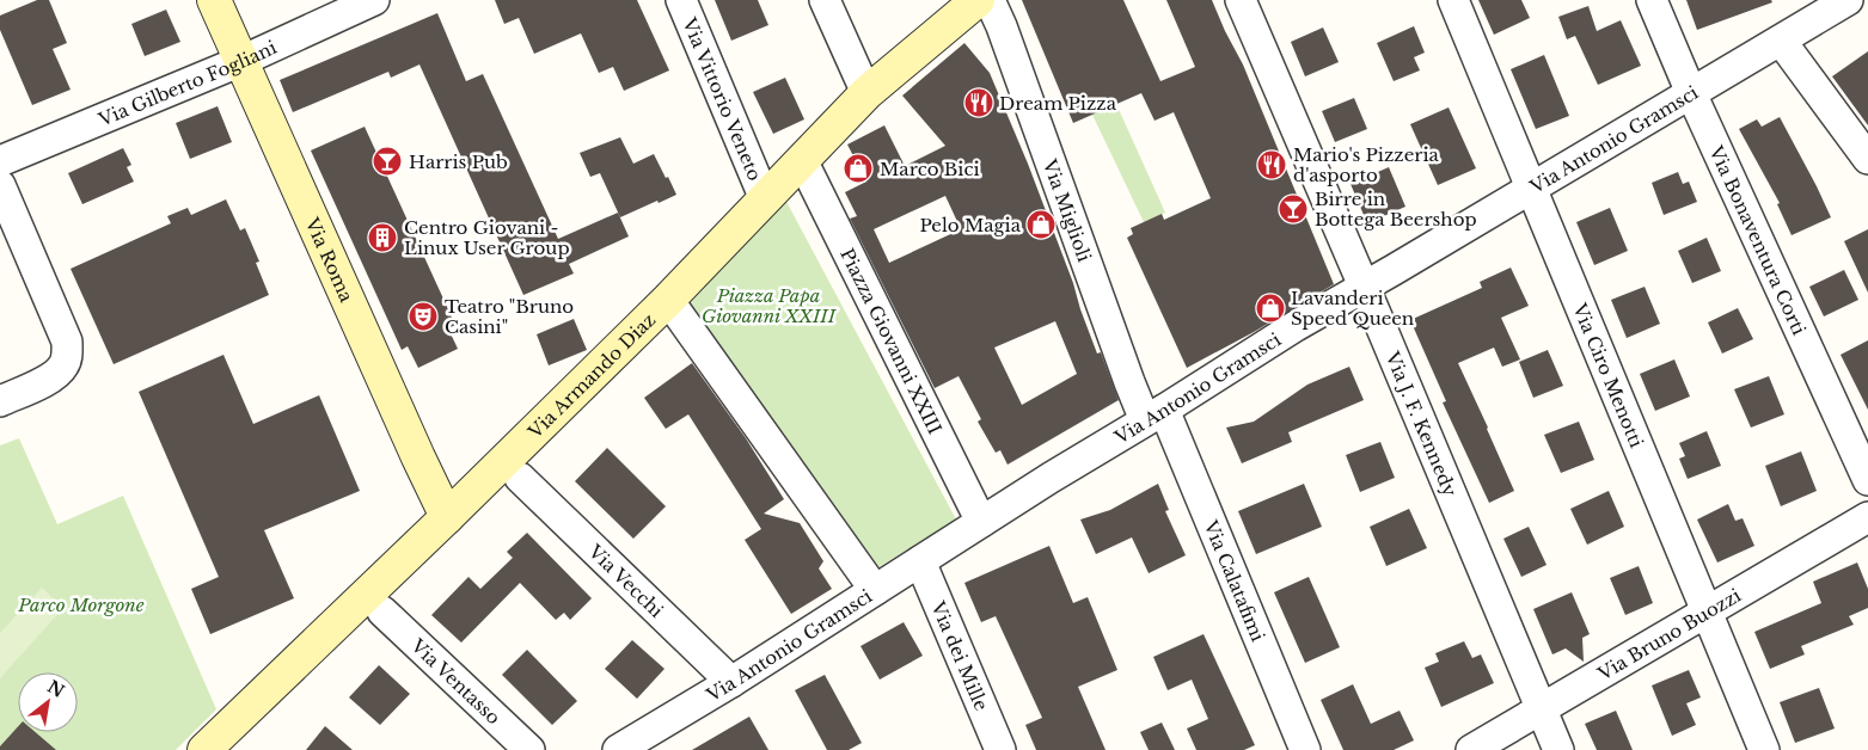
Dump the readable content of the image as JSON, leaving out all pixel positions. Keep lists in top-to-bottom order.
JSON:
{
  "streets": {
    "street": [
      "Via Gilberto Fogliani",
      "Via Vittorio Veneto",
      "Via Antonio Gramsci",
      "Via Miglioli",
      "Via Bonaventura Corti",
      "Via Roma",
      "Piazza Giovanni XXIII",
      "Via Armando Diaz",
      "Via Ciro Menotti",
      "Via J. F. Kennedy",
      "Via Vecchi",
      "Via Calatafimi",
      "Via Bruno Buozzi",
      "Via dei Mille",
      "Via Ventasso"
    ]
  },
  "crossings": [
    ["Via Gilberto Fogliani", "Via Roma"],
    ["Via Vittorio Veneto", "Via Armando Diaz"],
    ["Via Antonio Gramsci", "Via Miglioli"],
    ["Via Antonio Gramsci", "Via Bonaventura Corti"],
    ["Via Antonio Gramsci", "Piazza Giovanni XXIII"],
    ["Via Antonio Gramsci", "Via Ciro Menotti"],
    ["Via Antonio Gramsci", "Via J. F. Kennedy"],
    ["Via Antonio Gramsci", "Via Vecchi"],
    ["Via Antonio Gramsci", "Via Calatafimi"],
    ["Via Antonio Gramsci", "Via dei Mille"],
    ["Via Miglioli", "Via Calatafimi"],
    ["Via Roma", "Via Armando Diaz"],
    ["Piazza Giovanni XXIII", "Via Armando Diaz"],
    ["Via Ciro Menotti", "Via Bruno Buozzi"],
    ["Via J. F. Kennedy", "Via Bruno Buozzi"]
  ],
  "parks": ["Piazza Papa Giovanni XXIII", "Parco Morgone"],
  "places": {
    "restaurant": ["Dream Pizza", "Mario's Pizzeria d'asporto"],
    "bar": ["Harris Pub", "Birre in Bottega Beershop"],
    "shop": ["Marco Bici", "Pelo Magia", "Lavanderi Speed Queen"],
    "building": ["Centro Giovani - Linux User Group"],
    "theatre": ["Teatro \"Bruno Casini\""]
  },
  "north": "top right"
}
